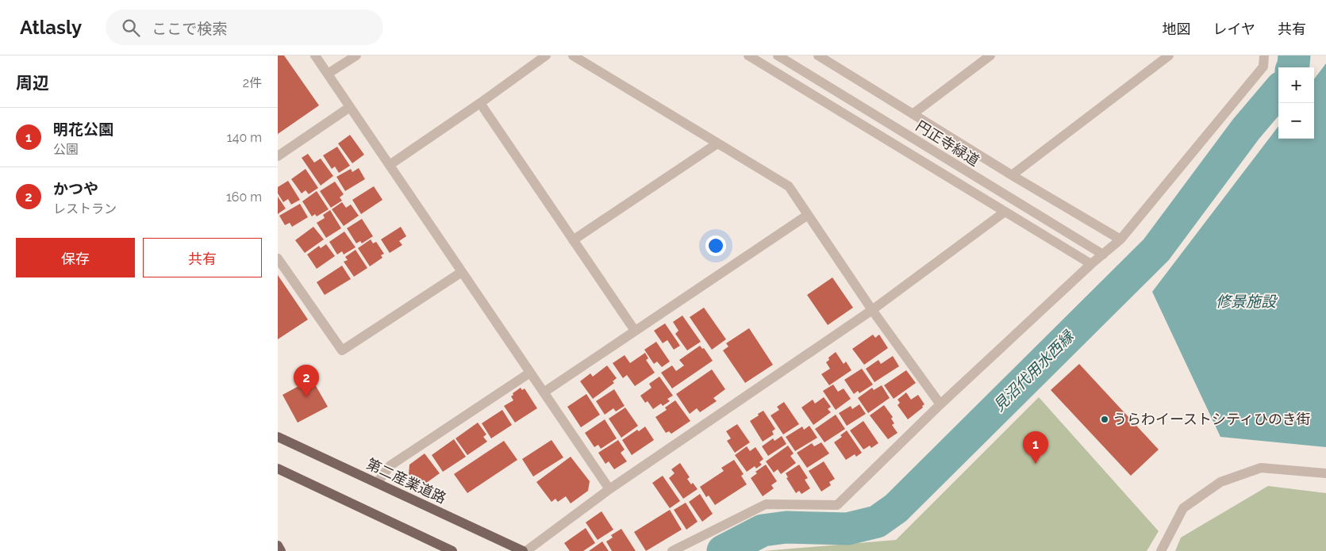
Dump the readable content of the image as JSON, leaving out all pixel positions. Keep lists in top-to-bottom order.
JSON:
{
  "streets": {
    "main road": ["第二産業道路"],
    "street": ["円正寺緑道"]
  },
  "water": ["修景施設", "見沼代用水西縁"],
  "places": ["うらわイーストシティひのき街"],
  "page": {
    "header": "Atlasly",
    "search": "ここで検索",
    "nav": ["地図", "レイヤ", "共有"],
    "heading": ["周辺", "2件"],
    "map_buttons": ["+", "−"],
    "list": [
      {
        "mark": "1",
        "name": "明花公園",
        "note": "公園",
        "value": "140 m"
      },
      {
        "mark": "2",
        "name": "かつや",
        "note": "レストラン",
        "value": "160 m"
      }
    ],
    "buttons": ["保存", "共有"],
    "pins": ["2", "1"]
  }
}
